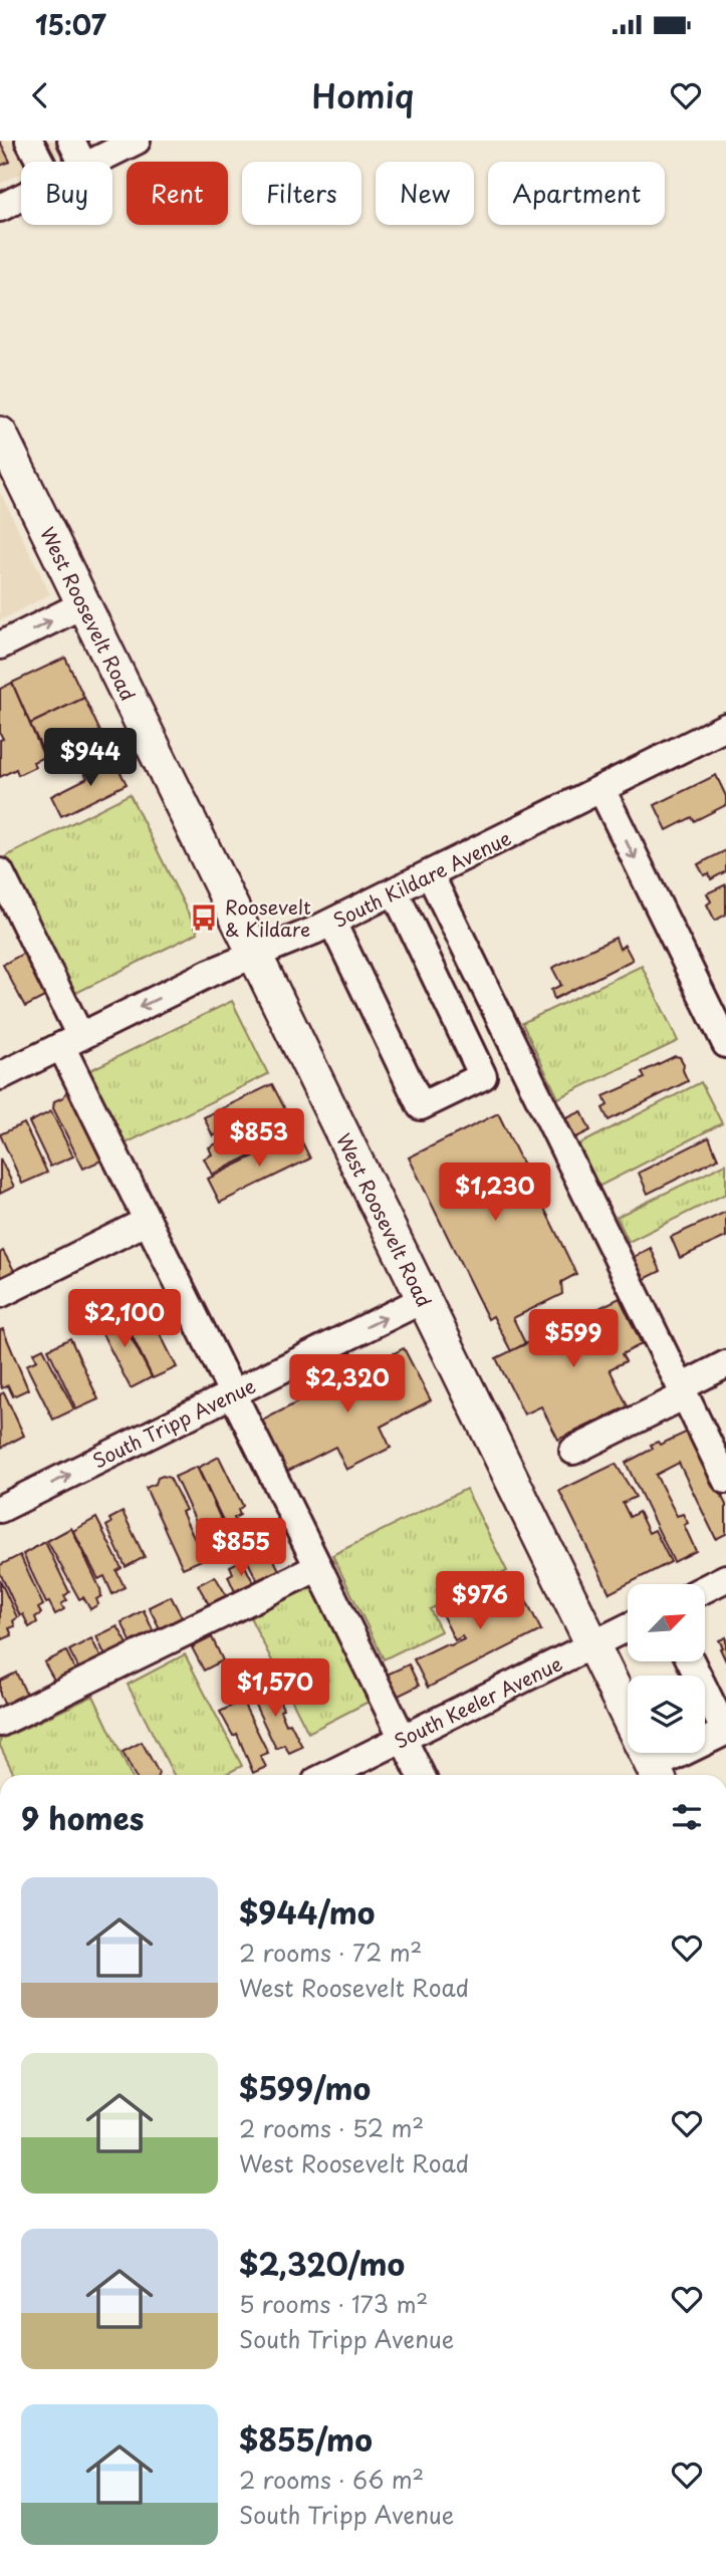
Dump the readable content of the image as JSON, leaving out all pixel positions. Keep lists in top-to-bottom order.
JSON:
{
  "streets": {
    "main road": ["West Roosevelt Road"],
    "street": ["South Kildare Avenue", "South Tripp Avenue", "South Keeler Avenue"]
  },
  "crossings": [
    ["West Roosevelt Road", "South Kildare Avenue"],
    ["West Roosevelt Road", "South Tripp Avenue"],
    ["West Roosevelt Road", "South Keeler Avenue"]
  ],
  "places": {
    "bus stop": ["Roosevelt & Kildare"]
  },
  "north": "top right",
  "page": {
    "status": "15:07",
    "header": "Homiq",
    "chip": [
      "Buy",
      "Rent",
      "Filters",
      "New",
      "Apartment"
    ],
    "price": [
      "$944",
      "$853",
      "$1,230",
      "$2,100",
      "$599",
      "$2,320",
      "$855",
      "$976",
      "$1,570"
    ],
    "heading": "9 homes",
    "list": [
      {
        "name": "$944/mo",
        "note": "2 rooms · 72 m² · West Roosevelt Road"
      },
      {
        "name": "$599/mo",
        "note": "2 rooms · 52 m² · West Roosevelt Road"
      },
      {
        "name": "$2,320/mo",
        "note": "5 rooms · 173 m² · South Tripp Avenue"
      },
      {
        "name": "$855/mo",
        "note": "2 rooms · 66 m² · South Tripp Avenue"
      }
    ]
  }
}
